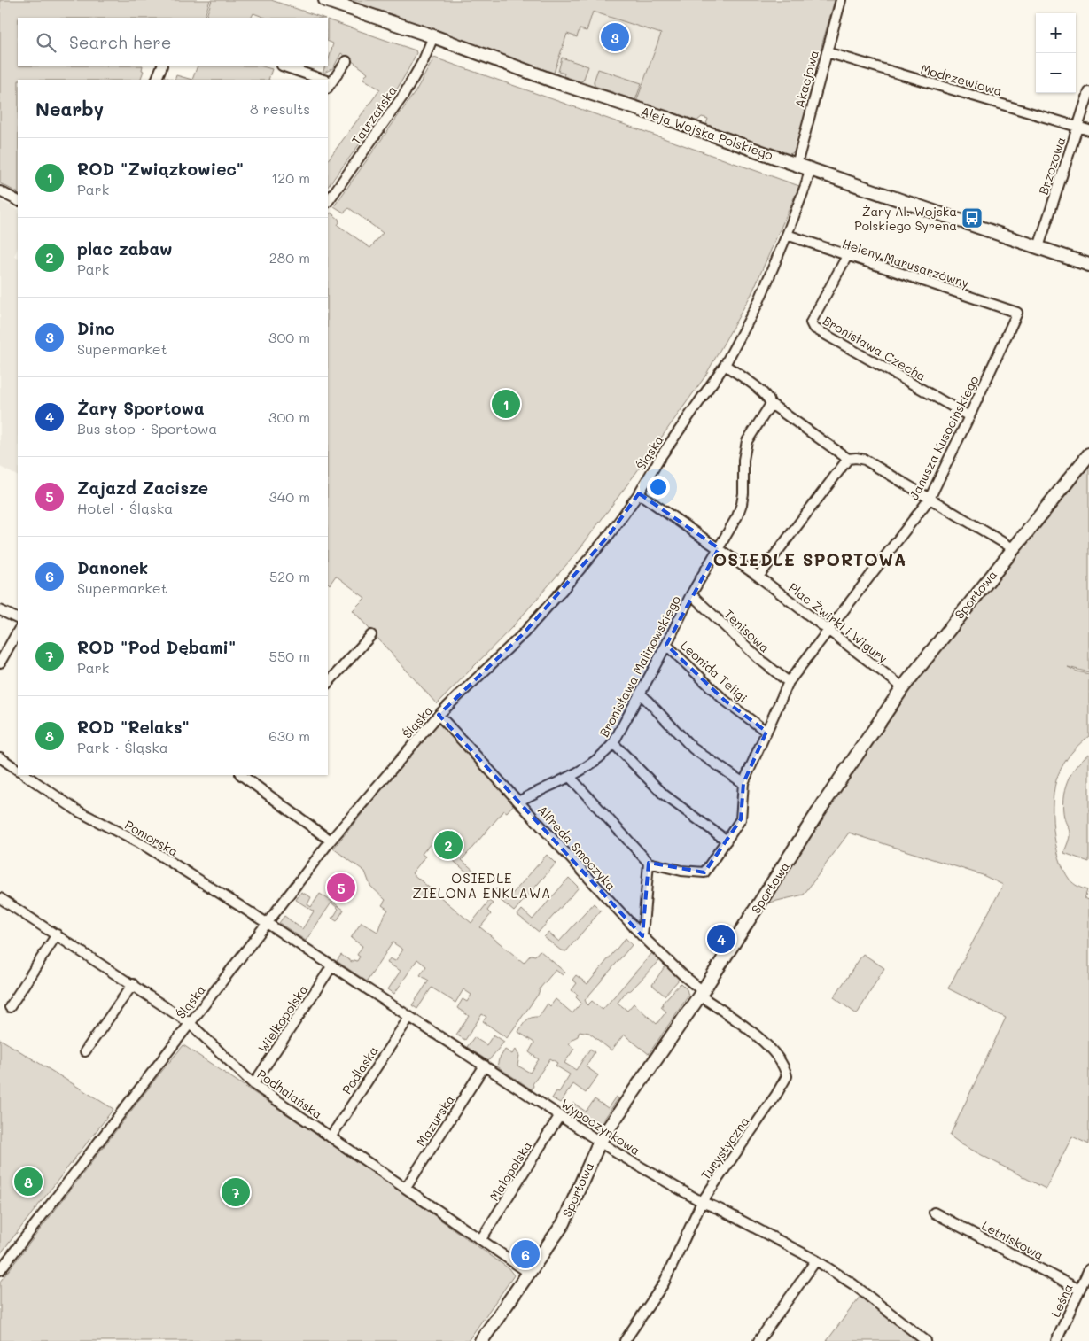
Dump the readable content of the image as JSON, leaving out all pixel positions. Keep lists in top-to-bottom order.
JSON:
{
  "streets": {
    "street": [
      "Akacjowa",
      "Modrzewiowa",
      "Tatrzańska",
      "Aleja Wojska Polskiego",
      "Brzozowa",
      "Heleny Marusarzówny",
      "Bronisława Czecha",
      "Janusza Kusocińskiego",
      "Śląska",
      "Sportowa",
      "Plac Żwirki i Wigury",
      "Tenisowa",
      "Bronisława Malinowskiego",
      "Leonida Teligi",
      "Pomorska",
      "Alfreda Smoczyka",
      "Wielkopolska",
      "Podlaska",
      "Podhalańska",
      "Mazurska",
      "Wypoczynkowa",
      "Turystyczna",
      "Małopolska",
      "Letniskowa",
      "Leśna"
    ]
  },
  "crossings": [
    ["Akacjowa", "Modrzewiowa"],
    ["Akacjowa", "Aleja Wojska Polskiego"],
    ["Modrzewiowa", "Brzozowa"],
    ["Tatrzańska", "Aleja Wojska Polskiego"],
    ["Aleja Wojska Polskiego", "Brzozowa"],
    ["Aleja Wojska Polskiego", "Śląska"],
    ["Heleny Marusarzówny", "Bronisława Czecha"],
    ["Heleny Marusarzówny", "Janusza Kusocińskiego"],
    ["Heleny Marusarzówny", "Śląska"],
    ["Bronisława Czecha", "Janusza Kusocińskiego"],
    ["Janusza Kusocińskiego", "Plac Żwirki i Wigury"],
    ["Janusza Kusocińskiego", "Tenisowa"],
    ["Janusza Kusocińskiego", "Leonida Teligi"],
    ["Śląska", "Plac Żwirki i Wigury"],
    ["Śląska", "Pomorska"],
    ["Śląska", "Alfreda Smoczyka"],
    ["Śląska", "Podhalańska"],
    ["Śląska", "Wypoczynkowa"],
    ["Sportowa", "Plac Żwirki i Wigury"],
    ["Sportowa", "Alfreda Smoczyka"],
    ["Sportowa", "Podhalańska"],
    ["Sportowa", "Wypoczynkowa"],
    ["Sportowa", "Turystyczna"],
    ["Plac Żwirki i Wigury", "Bronisława Malinowskiego"],
    ["Tenisowa", "Bronisława Malinowskiego"],
    ["Bronisława Malinowskiego", "Leonida Teligi"],
    ["Bronisława Malinowskiego", "Alfreda Smoczyka"],
    ["Pomorska", "Wypoczynkowa"],
    ["Alfreda Smoczyka", "Turystyczna"],
    ["Wielkopolska", "Podhalańska"],
    ["Wielkopolska", "Wypoczynkowa"],
    ["Podlaska", "Podhalańska"],
    ["Podlaska", "Wypoczynkowa"],
    ["Podhalańska", "Mazurska"],
    ["Podhalańska", "Małopolska"],
    ["Mazurska", "Wypoczynkowa"],
    ["Wypoczynkowa", "Turystyczna"],
    ["Wypoczynkowa", "Małopolska"],
    ["Letniskowa", "Leśna"]
  ],
  "districts": ["OSIEDLE SPORTOWA", "OSIEDLE ZIELONA ENKLAWA"],
  "places": {
    "bus stop": ["Żary Al. Wojska Polskiego Syrena"]
  },
  "page": {
    "map_buttons": ["+", "−"],
    "search": "Search here",
    "pins": [
      "3",
      "1",
      "2",
      "5",
      "4",
      "8",
      "7",
      "6"
    ],
    "heading": ["Nearby", "8 results"],
    "list": [
      {
        "mark": "1",
        "name": "ROD \"Związkowiec\"",
        "note": "Park",
        "value": "120 m"
      },
      {
        "mark": "2",
        "name": "plac zabaw",
        "note": "Park",
        "value": "280 m"
      },
      {
        "mark": "3",
        "name": "Dino",
        "note": "Supermarket",
        "value": "300 m"
      },
      {
        "mark": "4",
        "name": "Żary Sportowa",
        "note": "Bus stop · Sportowa",
        "value": "300 m"
      },
      {
        "mark": "5",
        "name": "Zajazd Zacisze",
        "note": "Hotel · Śląska",
        "value": "340 m"
      },
      {
        "mark": "6",
        "name": "Danonek",
        "note": "Supermarket",
        "value": "520 m"
      },
      {
        "mark": "7",
        "name": "ROD \"Pod Dębami\"",
        "note": "Park",
        "value": "550 m"
      },
      {
        "mark": "8",
        "name": "ROD \"Relaks\"",
        "note": "Park · Śląska",
        "value": "630 m"
      }
    ]
  }
}
